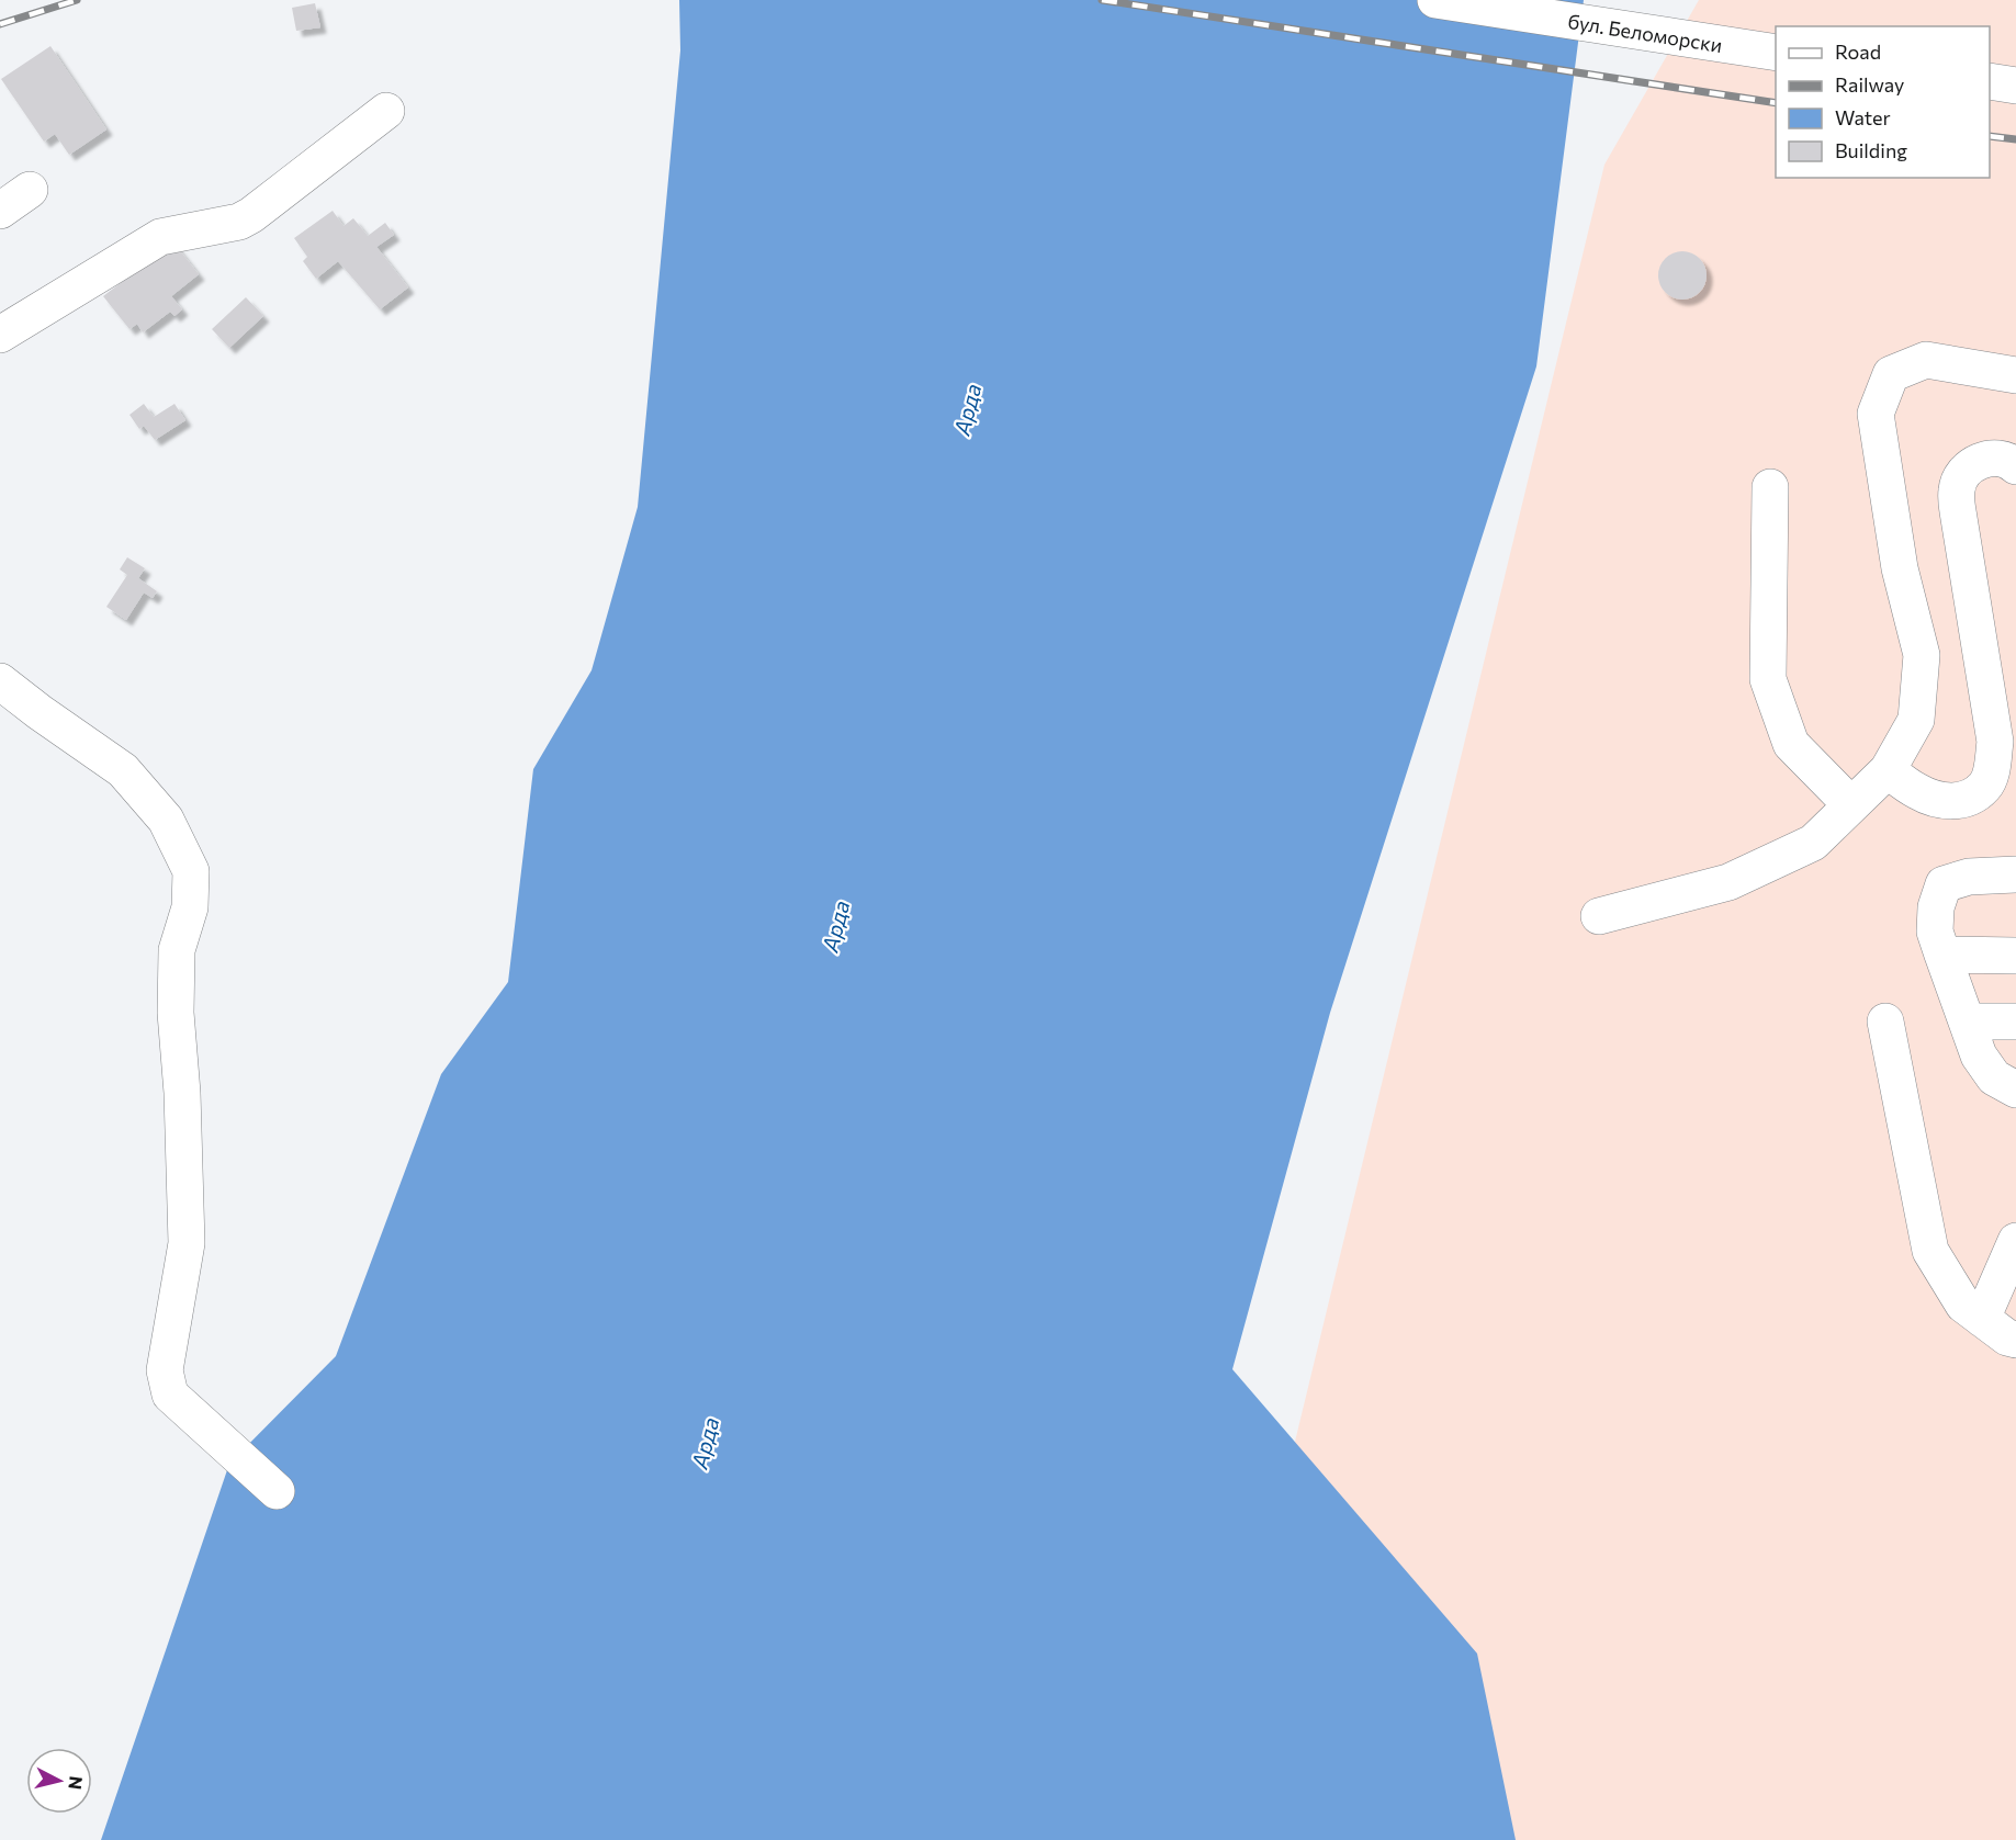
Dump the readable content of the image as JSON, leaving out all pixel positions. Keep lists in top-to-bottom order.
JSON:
{
  "streets": {
    "street": ["бул. Беломорски"]
  },
  "water": ["Арда"],
  "legend": [
    "Road",
    "Railway",
    "Water",
    "Building"
  ],
  "north": "right"
}
